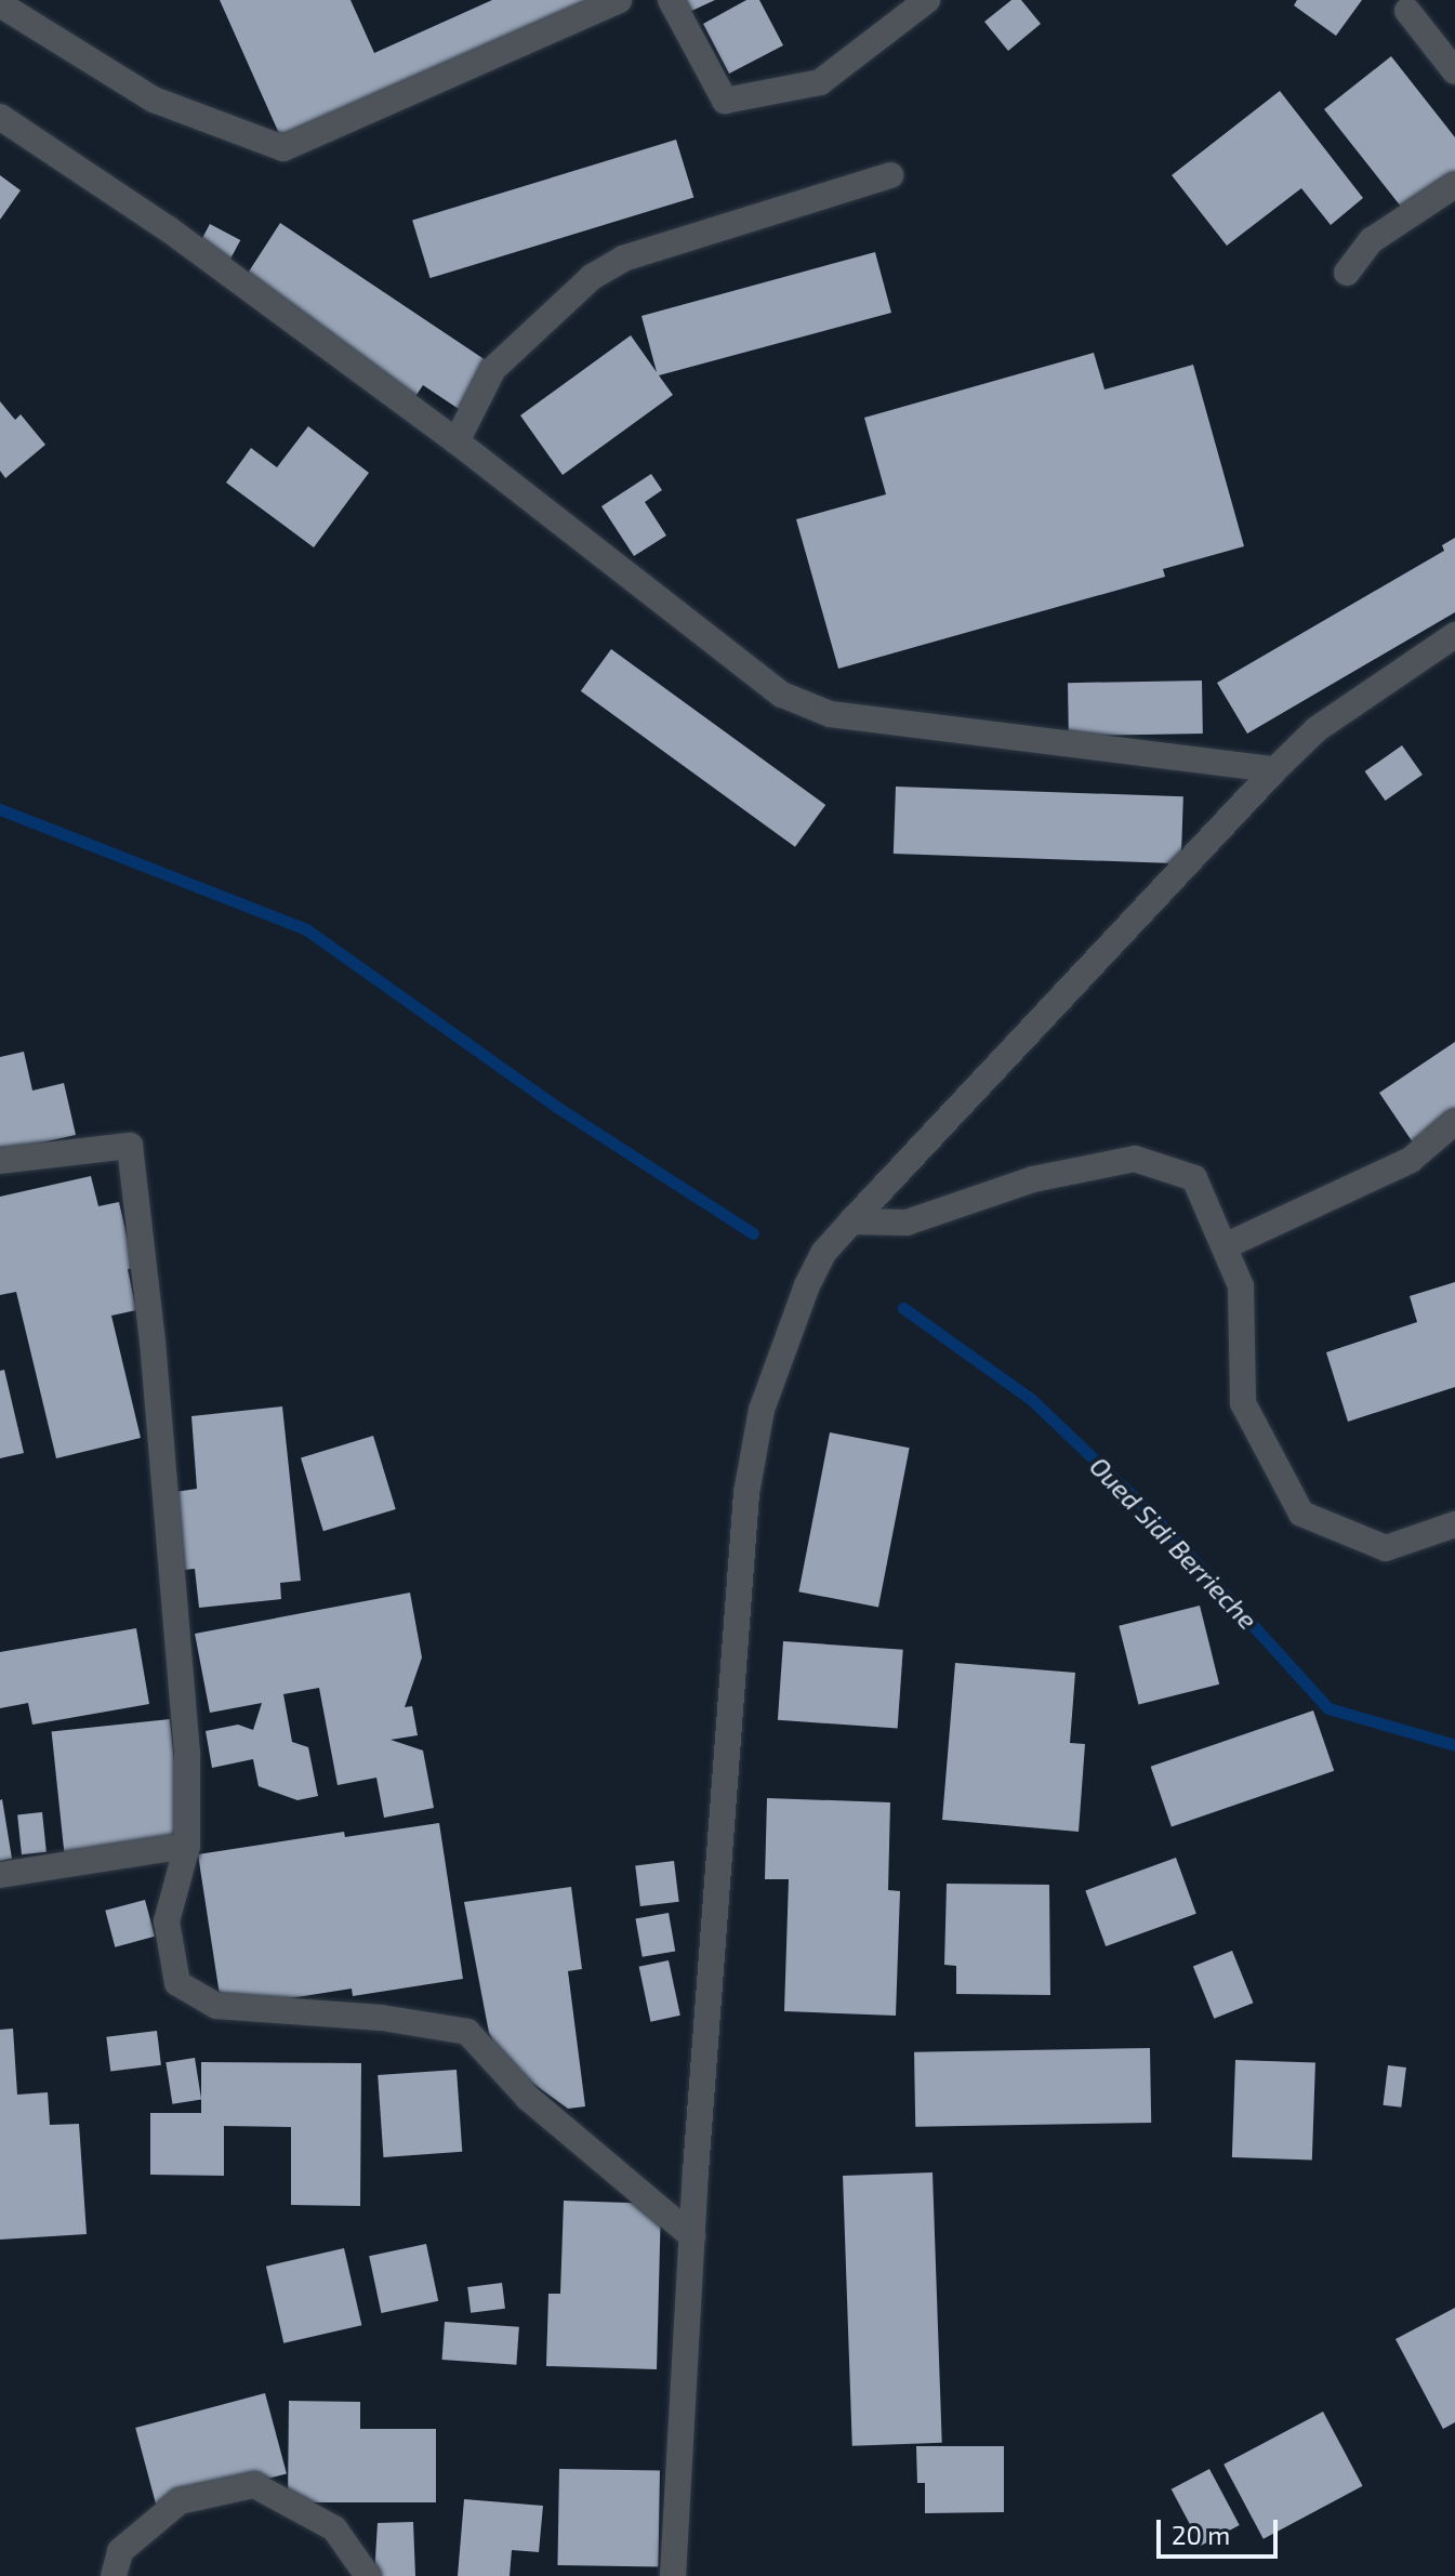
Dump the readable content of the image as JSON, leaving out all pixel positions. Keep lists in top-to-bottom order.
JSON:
{
  "water": ["Oued Sidi Berrieche"],
  "scale_bar": "20 m"
}
